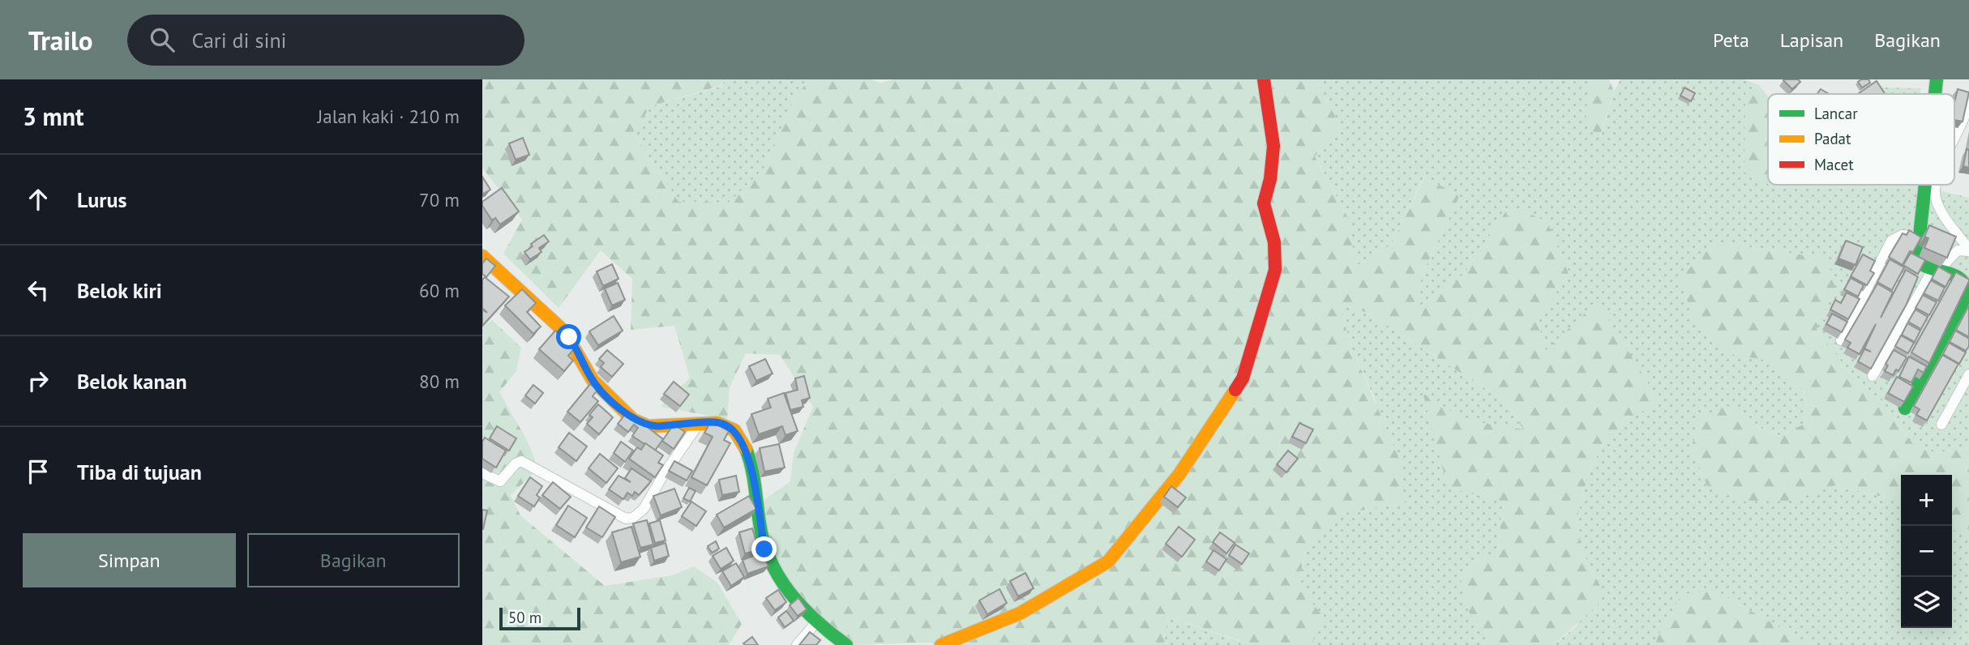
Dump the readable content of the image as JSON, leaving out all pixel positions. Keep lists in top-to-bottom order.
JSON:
{
  "legend": ["Lancar", "Padat", "Macet"],
  "scale_bar": "50 m",
  "page": {
    "header": "Trailo",
    "search": "Cari di sini",
    "nav": ["Peta", "Lapisan", "Bagikan"],
    "heading": ["3 mnt", "Jalan kaki · 210 m"],
    "list": [
      ["Lurus", "70 m"],
      ["Belok kiri", "60 m"],
      ["Belok kanan", "80 m"],
      "Tiba di tujuan"
    ],
    "map_buttons": ["+", "−"],
    "buttons": ["Simpan", "Bagikan"],
    "scale": "50 m"
  }
}
